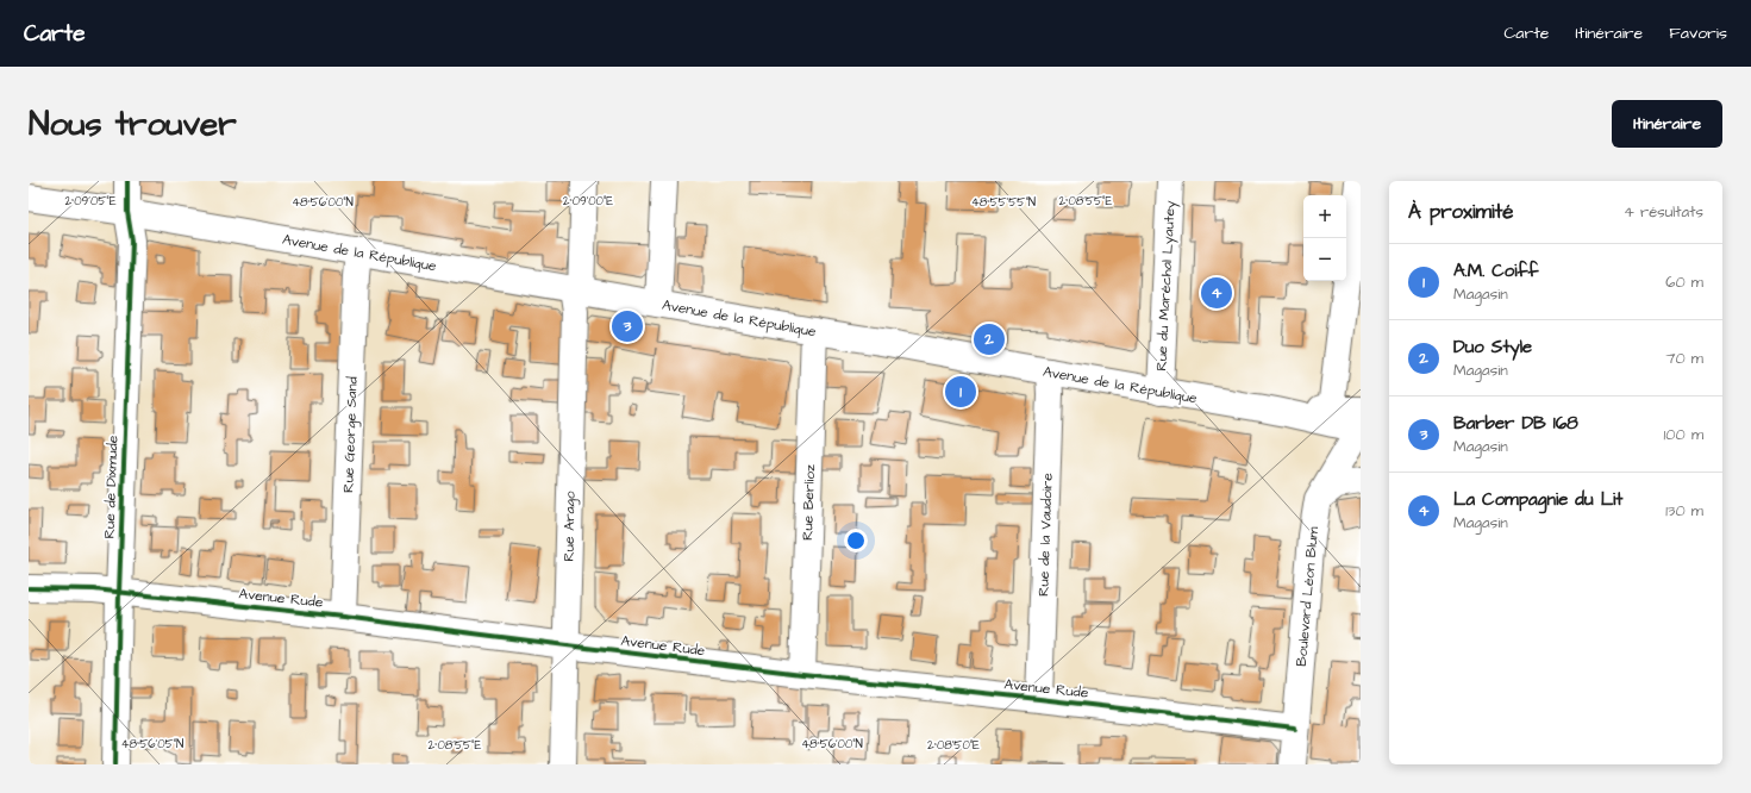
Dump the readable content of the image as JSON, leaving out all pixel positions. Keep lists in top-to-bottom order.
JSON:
{
  "streets": {
    "street": [
      "Avenue de la République",
      "Rue du Maréchal Lyautey",
      "Rue George Sand",
      "Rue de Dixmude",
      "Rue Berlioz",
      "Rue Arago",
      "Rue de la Vaudoire",
      "Boulevard Léon Blum",
      "Avenue Rude"
    ]
  },
  "crossings": [
    ["Avenue de la République", "Rue du Maréchal Lyautey"],
    ["Avenue de la République", "Rue George Sand"],
    ["Avenue de la République", "Rue de Dixmude"],
    ["Avenue de la République", "Rue Berlioz"],
    ["Avenue de la République", "Rue Arago"],
    ["Avenue de la République", "Rue de la Vaudoire"],
    ["Avenue de la République", "Boulevard Léon Blum"],
    ["Rue George Sand", "Avenue Rude"],
    ["Rue de Dixmude", "Avenue Rude"],
    ["Rue Berlioz", "Avenue Rude"],
    ["Rue Arago", "Avenue Rude"],
    ["Rue de la Vaudoire", "Avenue Rude"],
    ["Boulevard Léon Blum", "Avenue Rude"]
  ],
  "page": {
    "header": "Carte",
    "nav": ["Carte", "Itinéraire", "Favoris"],
    "buttons": "Itinéraire",
    "title": "Nous trouver",
    "heading": ["À proximité", "4 résultats"],
    "map_buttons": ["+", "−"],
    "list": [
      {
        "mark": "1",
        "name": "A.M. Coiff",
        "note": "Magasin",
        "value": "60 m"
      },
      {
        "mark": "2",
        "name": "Duo Style",
        "note": "Magasin",
        "value": "70 m"
      },
      {
        "mark": "3",
        "name": "Barber DB 168",
        "note": "Magasin",
        "value": "100 m"
      },
      {
        "mark": "4",
        "name": "La Compagnie du Lit",
        "note": "Magasin",
        "value": "130 m"
      }
    ],
    "pins": [
      "4",
      "3",
      "2",
      "1"
    ]
  },
  "coordinates": [
    "2°09'05\"E",
    "2°09'00\"E",
    "2°08'55\"E",
    "48°56'00\"N",
    "48°55'55\"N",
    "48°56'05\"N",
    "2°08'50\"E"
  ]
}
